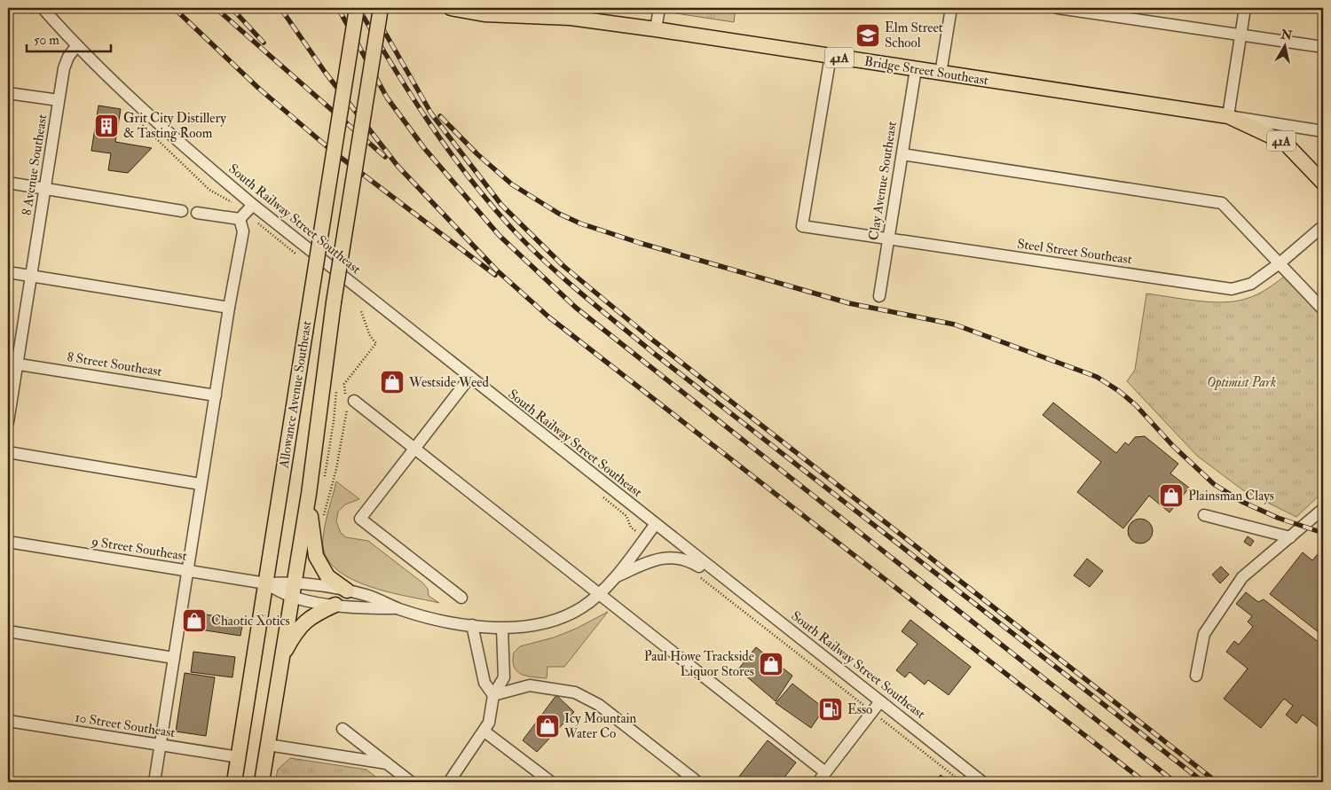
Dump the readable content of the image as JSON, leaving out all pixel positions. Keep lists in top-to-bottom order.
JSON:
{
  "streets": {
    "main road": ["41A", "Bridge Street Southeast", "Allowance Avenue Southeast"],
    "street": [
      "8 Avenue Southeast",
      "Clay Avenue Southeast",
      "South Railway Street Southeast",
      "Steel Street Southeast",
      "8 Street Southeast",
      "9 Street Southeast",
      "10 Street Southeast"
    ]
  },
  "crossings": [
    ["41A", "Bridge Street Southeast"],
    ["Bridge Street Southeast", "Clay Avenue Southeast"],
    ["Bridge Street Southeast", "Steel Street Southeast"],
    ["8 Avenue Southeast", "South Railway Street Southeast"],
    ["8 Avenue Southeast", "8 Street Southeast"],
    ["Clay Avenue Southeast", "Steel Street Southeast"],
    ["South Railway Street Southeast", "9 Street Southeast"],
    ["Allowance Avenue Southeast", "9 Street Southeast"],
    ["Allowance Avenue Southeast", "10 Street Southeast"]
  ],
  "parks": ["Optimist Park"],
  "places": {
    "school or university": ["Elm Street School"],
    "building": ["Grit City Distillery & Tasting Room"],
    "shop": [
      "Westside Weed",
      "Plainsman Clays",
      "Chaotic Xotics",
      "Paul Howe Trackside Liquor Stores",
      "Icy Mountain Water Co"
    ],
    "fuel station": ["Esso"]
  },
  "scale_bar": "50 m",
  "north": "top"
}
